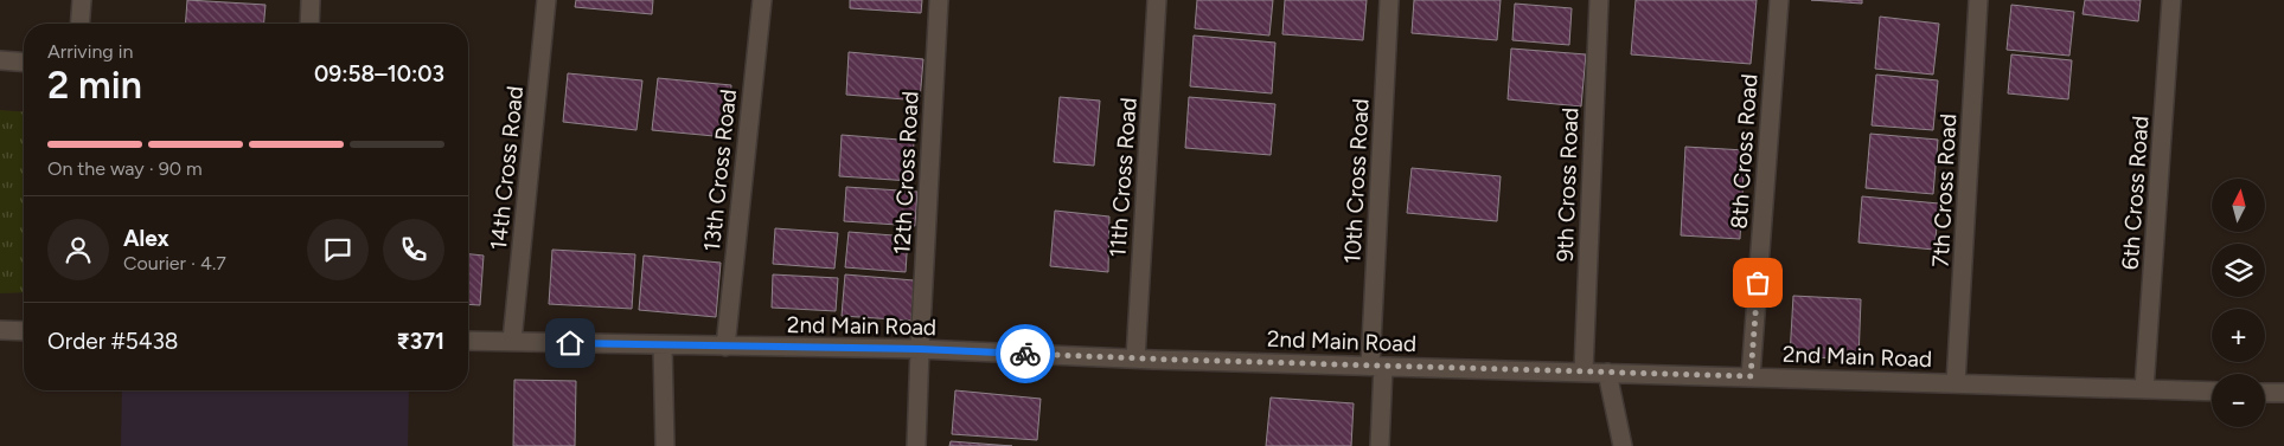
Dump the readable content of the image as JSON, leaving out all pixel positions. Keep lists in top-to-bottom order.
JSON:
{
  "streets": {
    "street": [
      "8th Cross Road",
      "14th Cross Road",
      "13th Cross Road",
      "12th Cross Road",
      "11th Cross Road",
      "10th Cross Road",
      "9th Cross Road",
      "7th Cross Road",
      "6th Cross Road",
      "2nd Main Road"
    ]
  },
  "crossings": [
    ["8th Cross Road", "2nd Main Road"],
    ["14th Cross Road", "2nd Main Road"],
    ["13th Cross Road", "2nd Main Road"],
    ["12th Cross Road", "2nd Main Road"],
    ["11th Cross Road", "2nd Main Road"],
    ["10th Cross Road", "2nd Main Road"],
    ["9th Cross Road", "2nd Main Road"],
    ["7th Cross Road", "2nd Main Road"],
    ["6th Cross Road", "2nd Main Road"]
  ],
  "north": "top",
  "page": {
    "heading": ["2 min", "Arriving in", "09:58–10:03"],
    "panel": [
      "Alex",
      "Courier · 4.7",
      "Order #5438",
      "₹371"
    ],
    "bar": "On the way · 90 m",
    "map_buttons": ["+", "−"]
  }
}
